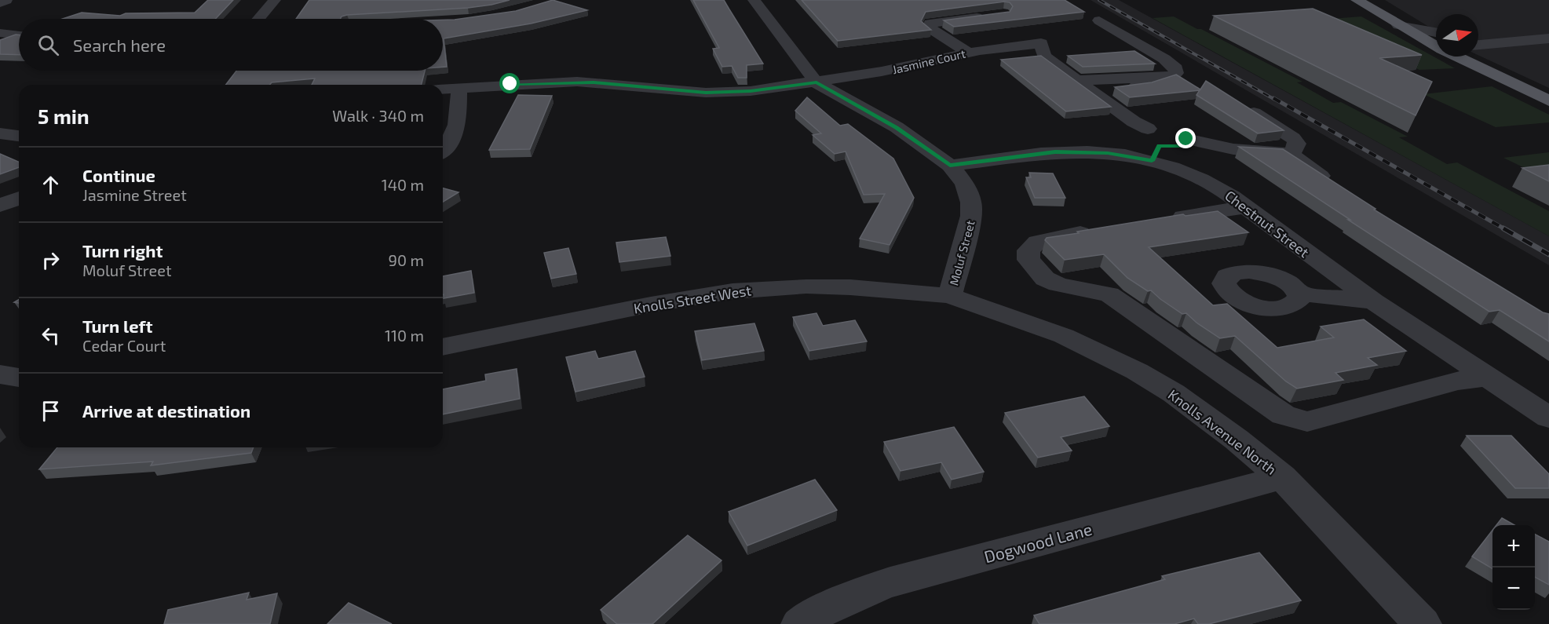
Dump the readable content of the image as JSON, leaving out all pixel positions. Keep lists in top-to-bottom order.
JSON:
{
  "streets": {
    "street": [
      "Jasmine Court",
      "Chestnut Street",
      "Moluf Street",
      "Knolls Street West",
      "Knolls Avenue North",
      "Dogwood Lane"
    ]
  },
  "crossings": [
    ["Jasmine Court", "Moluf Street"],
    ["Chestnut Street", "Moluf Street"],
    ["Moluf Street", "Knolls Street West"],
    ["Moluf Street", "Knolls Avenue North"],
    ["Knolls Street West", "Knolls Avenue North"],
    ["Knolls Avenue North", "Dogwood Lane"]
  ],
  "north": "right",
  "page": {
    "search": "Search here",
    "heading": ["5 min", "Walk · 340 m"],
    "list": [
      ["Continue", "Jasmine Street", "140 m"],
      ["Turn right", "Moluf Street", "90 m"],
      ["Turn left", "Cedar Court", "110 m"],
      "Arrive at destination"
    ],
    "map_buttons": ["+", "−"]
  }
}
